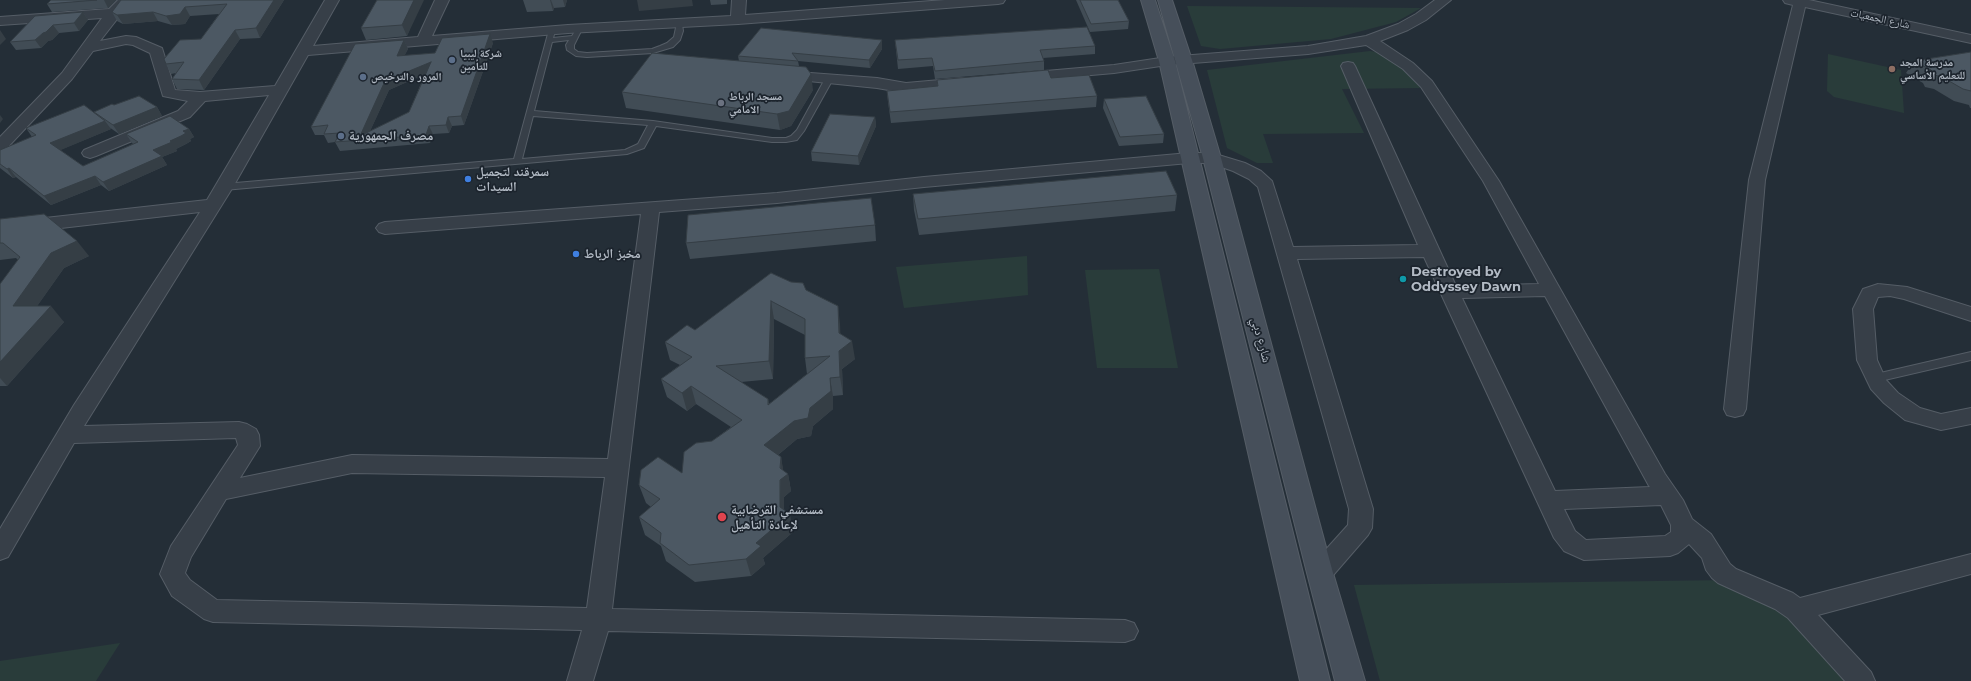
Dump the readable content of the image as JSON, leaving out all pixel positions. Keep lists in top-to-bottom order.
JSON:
{
  "streets": {
    "street": ["شارع الجمعيات", "شارع دبي"]
  },
  "places": [
    "شركة ليبيا للتأمين",
    "مدرسة المجد للتعليم الأساسي",
    "المرور والترخيص",
    "مسجد الرباط الامامي",
    "مصرف الجمهورية",
    "سمرقند لتجميل السيدات",
    "مخبز الرباط",
    "Destroyed by Oddyssey Dawn",
    "مستشفي القرضابية لإعادة التأهيل"
  ]
}
